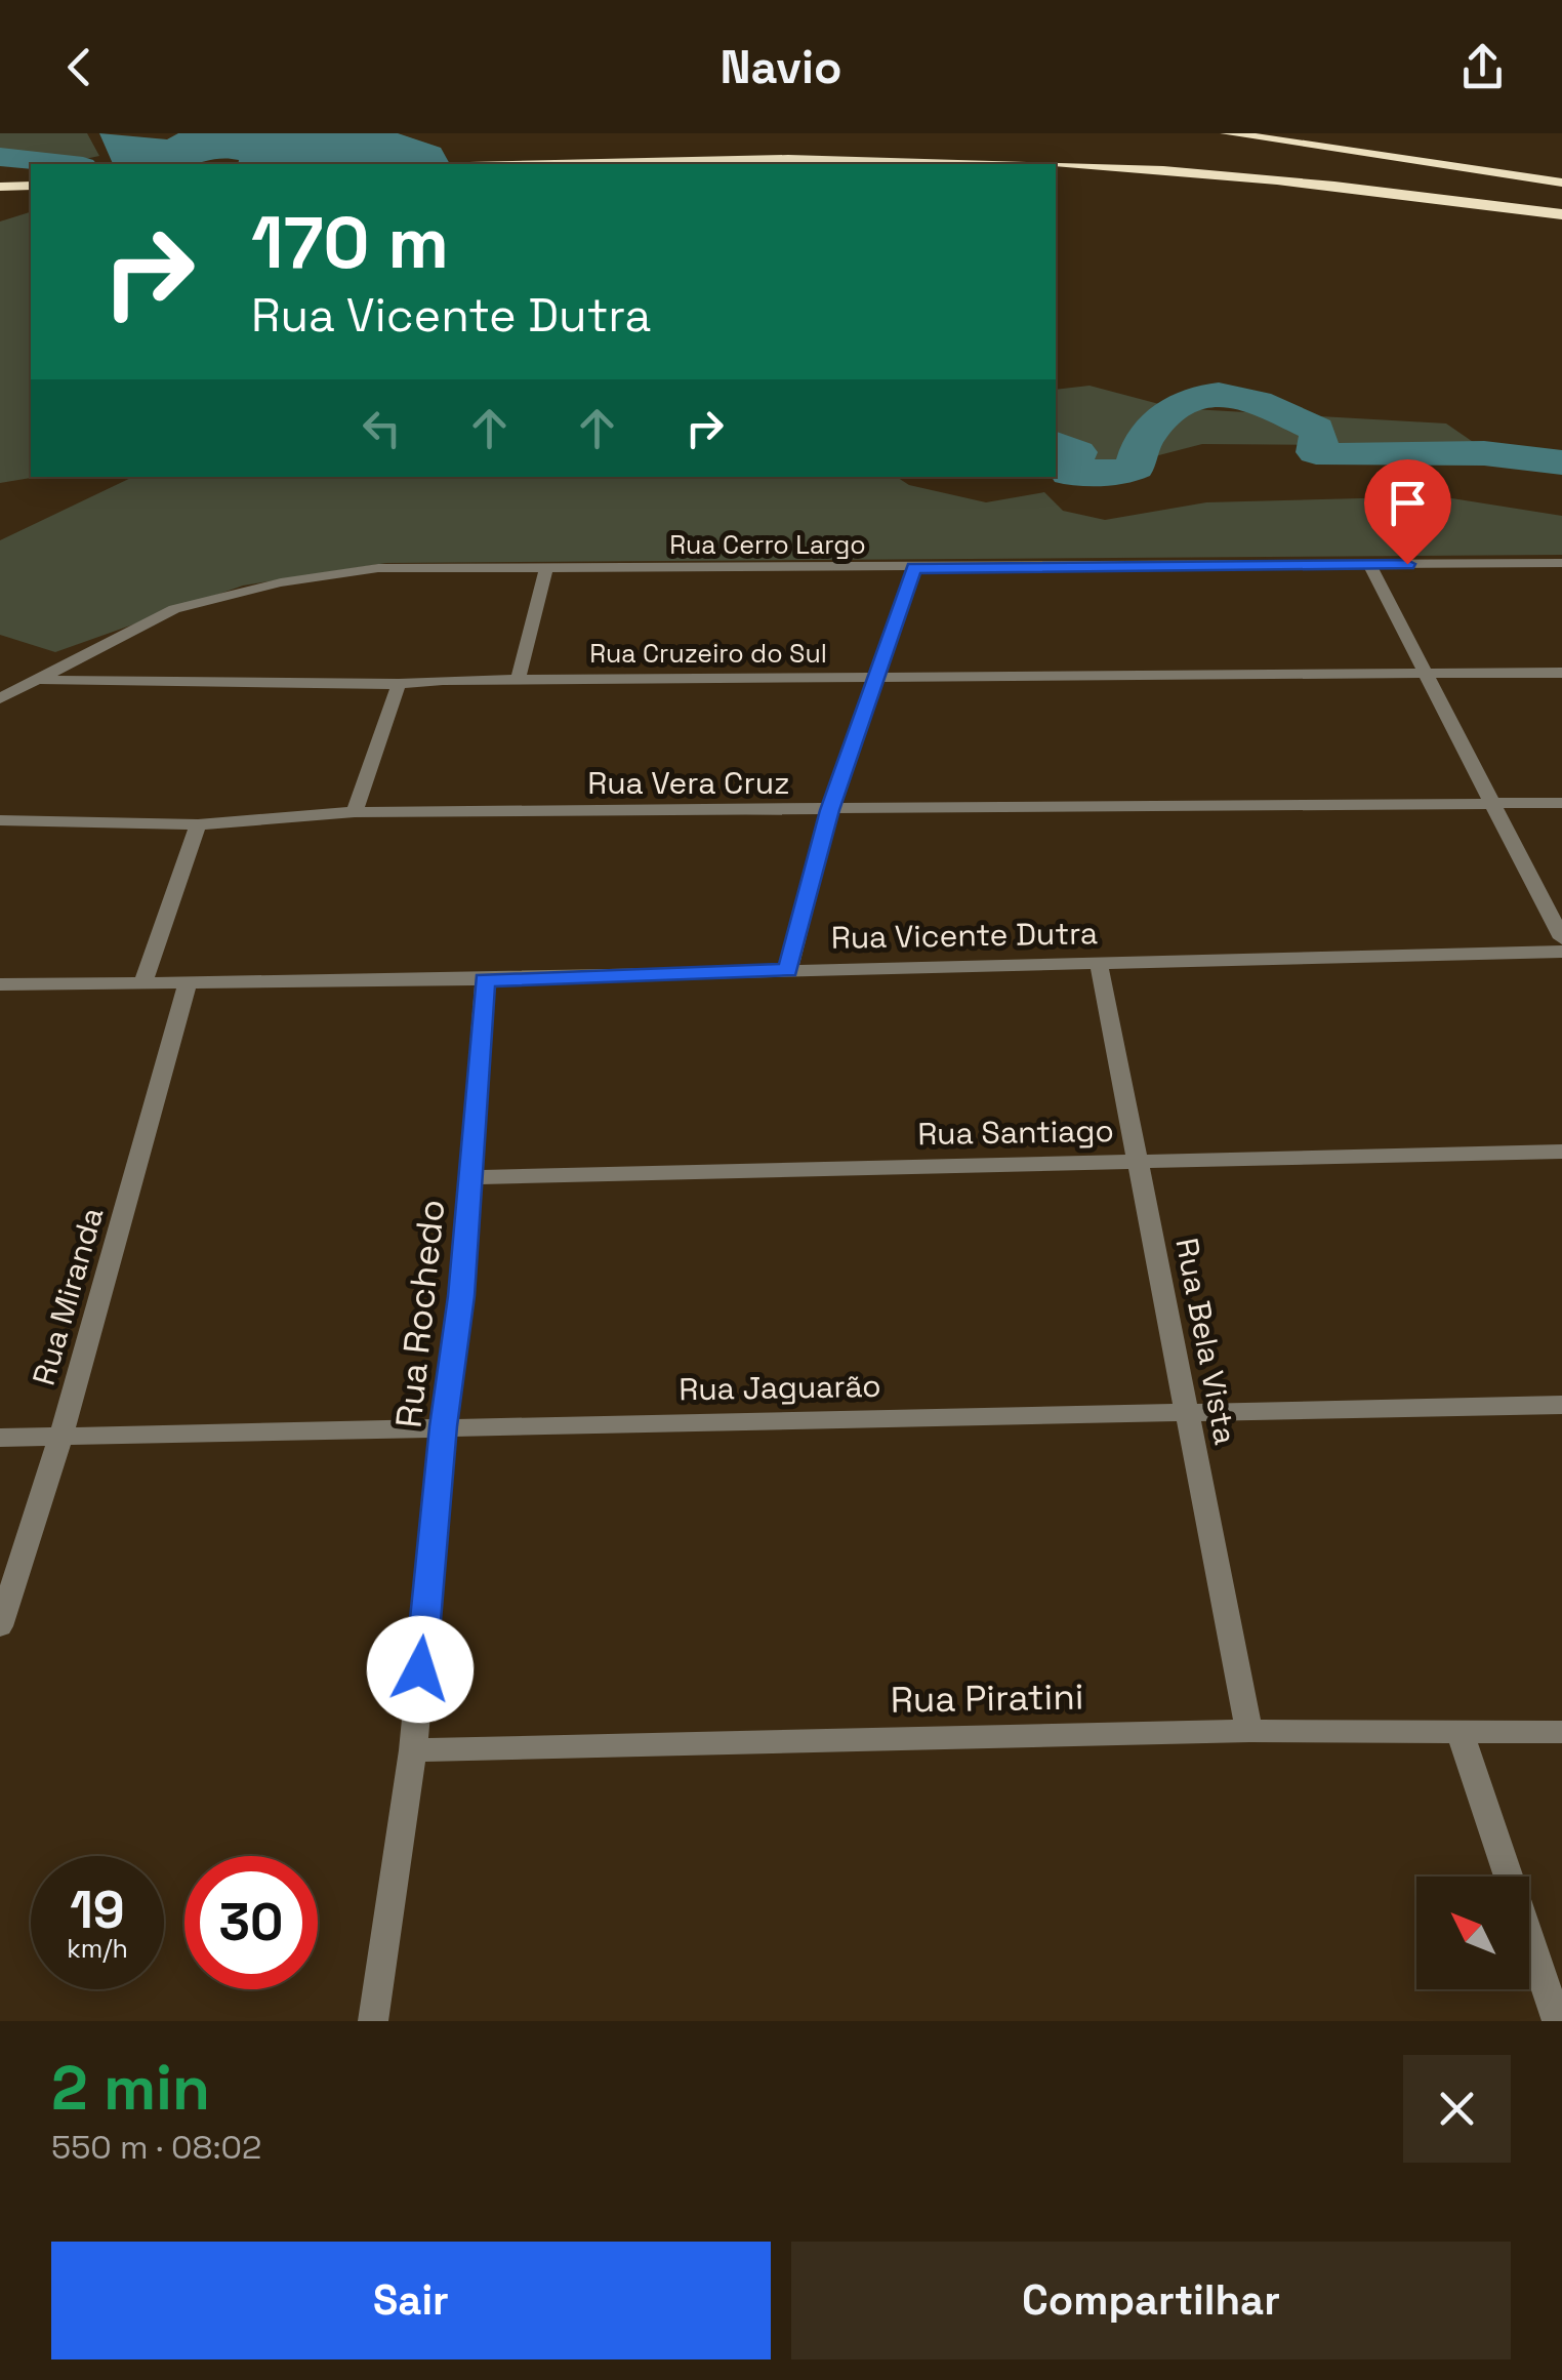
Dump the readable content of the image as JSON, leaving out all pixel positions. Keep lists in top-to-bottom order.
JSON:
{
  "streets": {
    "street": [
      "Rua Cerro Largo",
      "Rua Cruzeiro do Sul",
      "Rua Vera Cruz",
      "Rua Vicente Dutra",
      "Rua Santiago",
      "Rua Miranda",
      "Rua Rochedo",
      "Rua Bela Vista",
      "Rua Jaguarão",
      "Rua Piratini"
    ]
  },
  "crossings": [
    ["Rua Cerro Largo", "Rua Cruzeiro do Sul"],
    ["Rua Vicente Dutra", "Rua Miranda"],
    ["Rua Vicente Dutra", "Rua Rochedo"],
    ["Rua Vicente Dutra", "Rua Bela Vista"],
    ["Rua Santiago", "Rua Rochedo"],
    ["Rua Santiago", "Rua Bela Vista"],
    ["Rua Miranda", "Rua Jaguarão"],
    ["Rua Rochedo", "Rua Jaguarão"],
    ["Rua Rochedo", "Rua Piratini"],
    ["Rua Bela Vista", "Rua Jaguarão"],
    ["Rua Bela Vista", "Rua Piratini"]
  ],
  "north": "top left",
  "page": {
    "header": "Navio",
    "turn": ["170 m", "Rua Vicente Dutra"],
    "speed": "19 km/h",
    "limit": "30",
    "heading": ["2 min", "550 m · 08:02"],
    "buttons": ["Sair", "Compartilhar"]
  }
}
